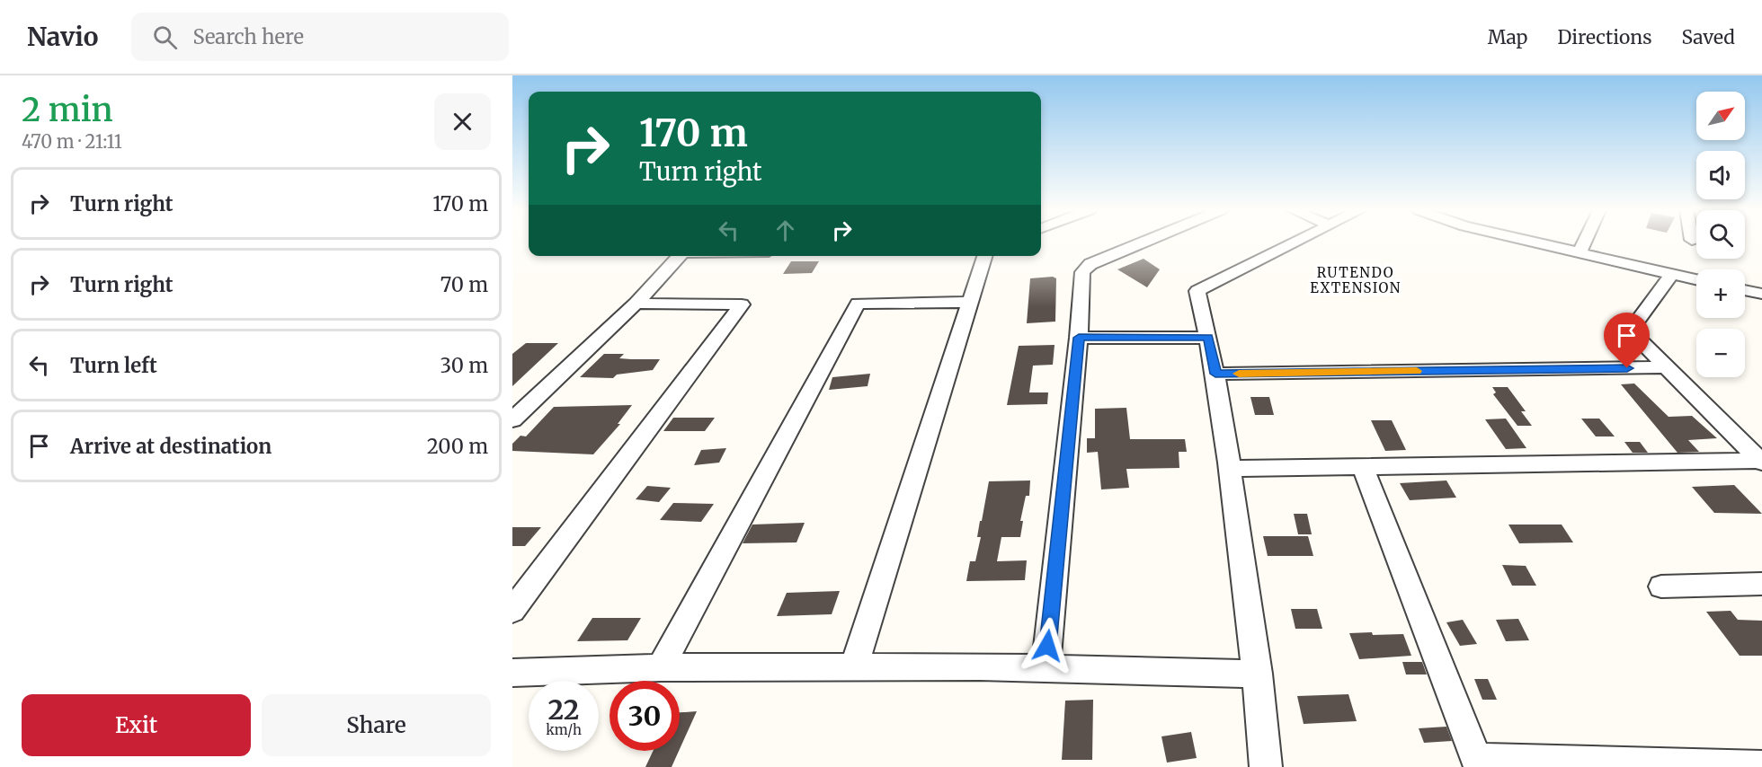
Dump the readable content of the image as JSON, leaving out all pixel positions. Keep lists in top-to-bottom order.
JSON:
{
  "districts": ["RUTENDO EXTENSION"],
  "north": "top right",
  "page": {
    "header": "Navio",
    "search": "Search here",
    "nav": ["Map", "Directions", "Saved"],
    "heading": ["2 min", "470 m · 21:11"],
    "map_buttons": ["+", "−"],
    "turn": ["170 m", "Turn right"],
    "list": [
      {
        "name": "Turn right",
        "value": "170 m"
      },
      {
        "name": "Turn right",
        "value": "70 m"
      },
      {
        "name": "Turn left",
        "value": "30 m"
      },
      {
        "name": "Arrive at destination",
        "value": "200 m"
      }
    ],
    "speed": "22 km/h",
    "limit": "30",
    "buttons": ["Exit", "Share"]
  }
}
